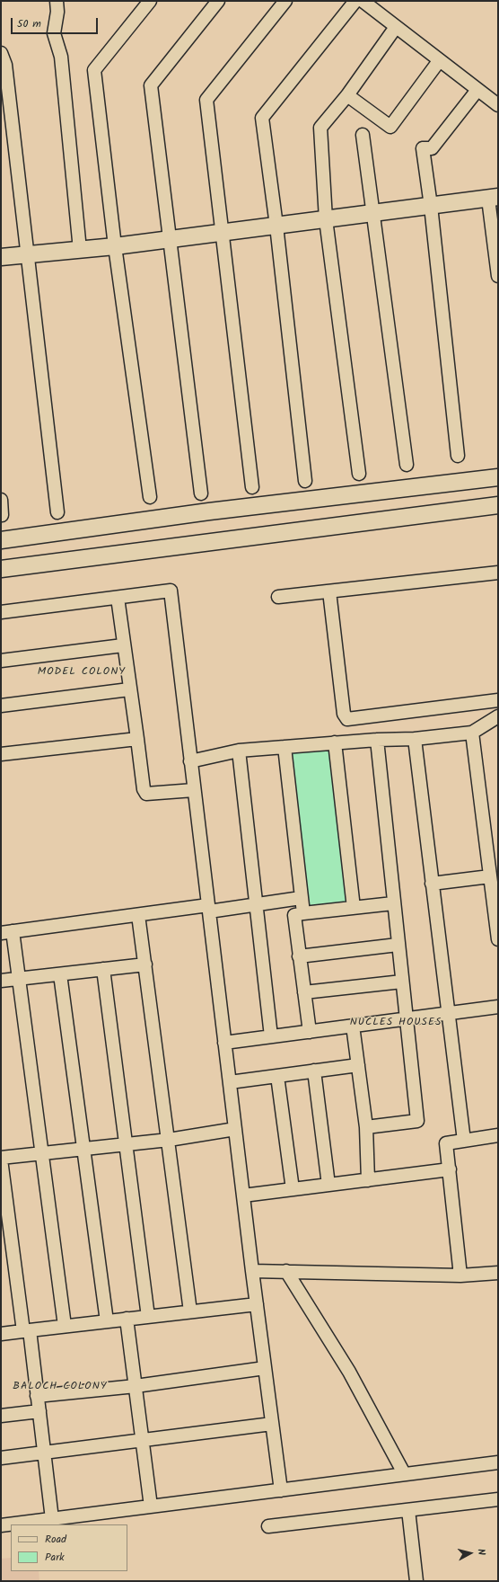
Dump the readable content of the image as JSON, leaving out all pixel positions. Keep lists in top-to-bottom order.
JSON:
{
  "districts": ["MODEL COLONY", "NUCLES HOUSES", "BALOCH COLONY"],
  "legend": ["Road", "Park"],
  "scale_bar": "50 m",
  "north": "right"
}
